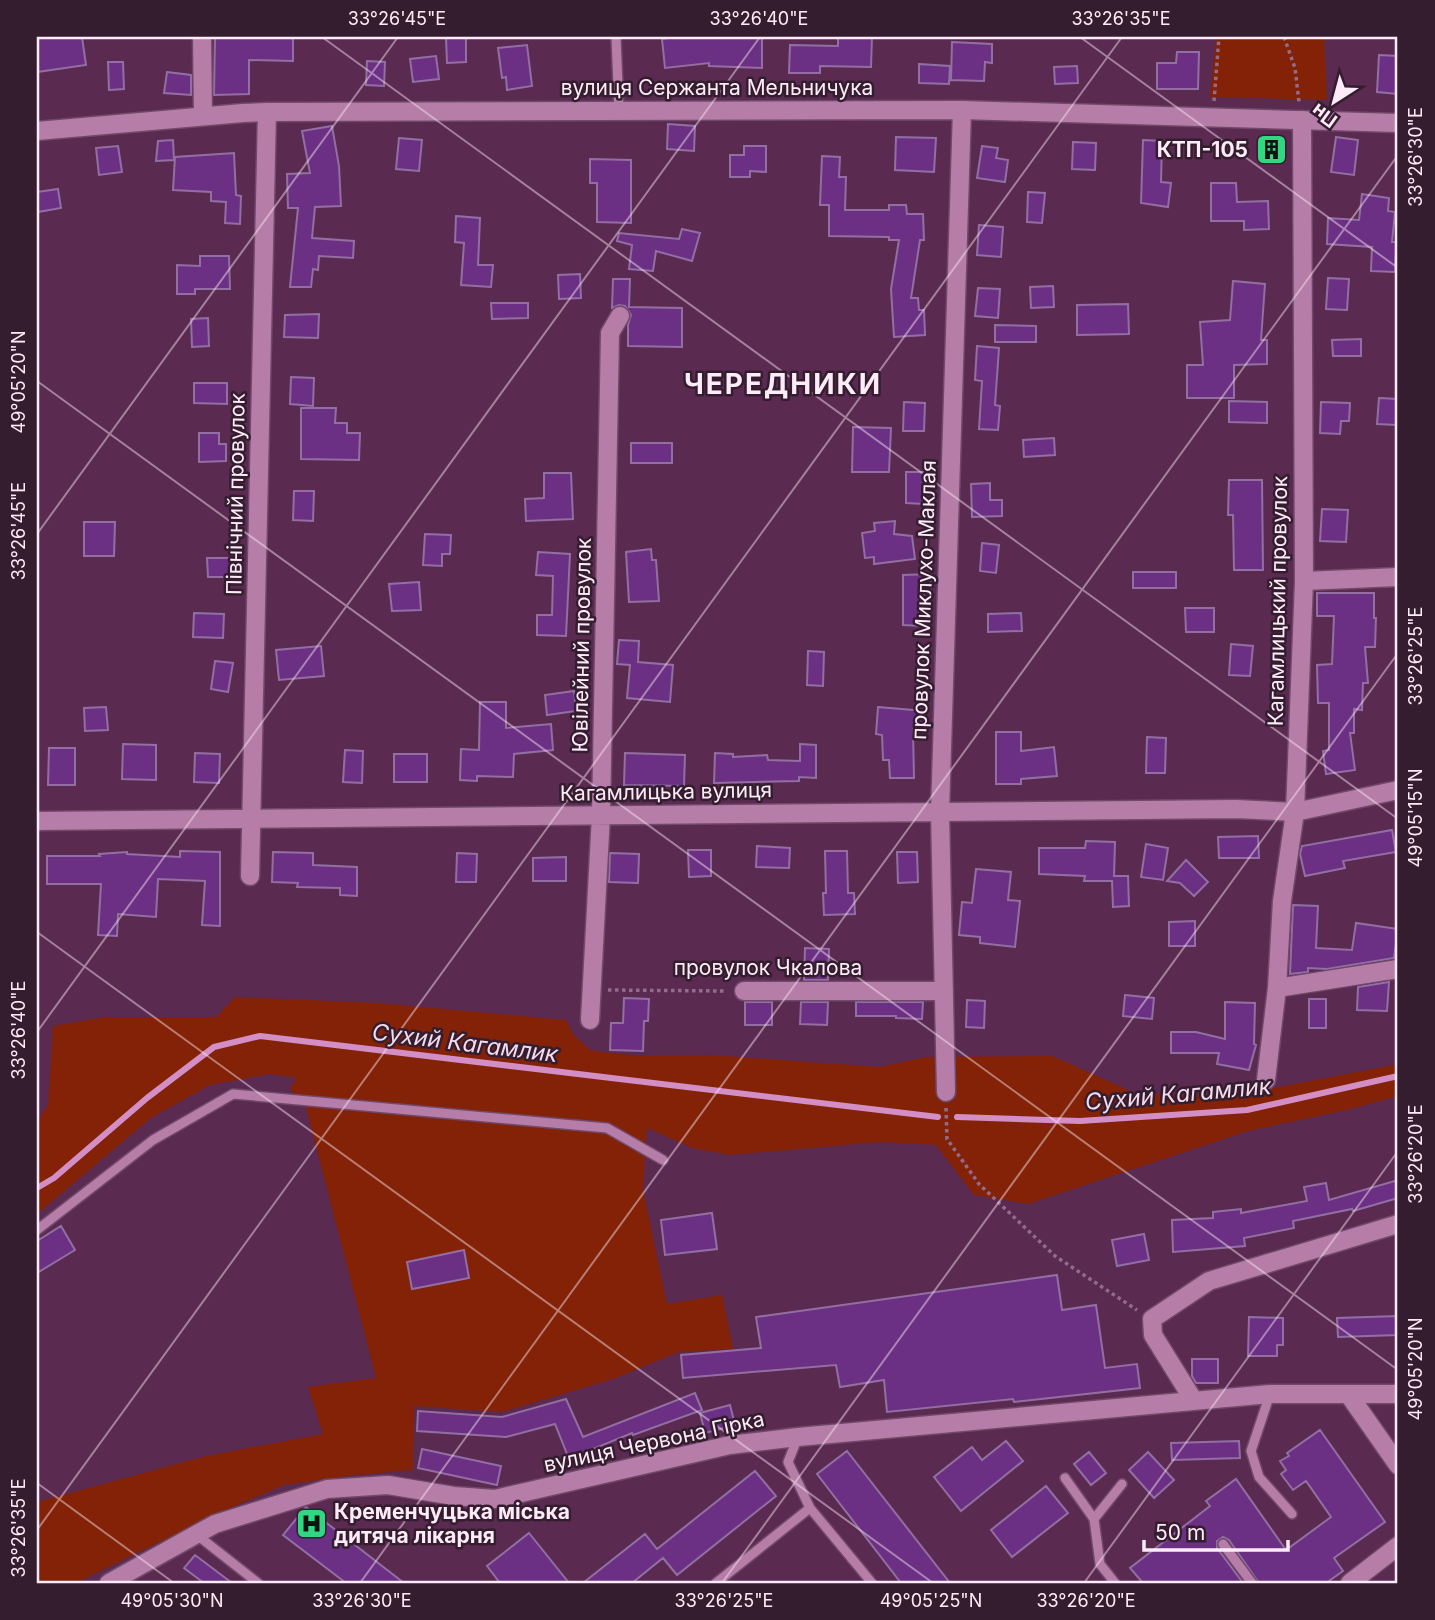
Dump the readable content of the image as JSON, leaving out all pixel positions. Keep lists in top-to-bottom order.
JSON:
{
  "streets": {
    "street": [
      "вулиця Сержанта Мельничука",
      "Північний провулок",
      "провулок Миклухо-Маклая",
      "Кагамлицький провулок",
      "Ювілейний провулок",
      "Кагамлицька вулиця",
      "провулок Чкалова",
      "вулиця Червона Гірка"
    ]
  },
  "crossings": [
    ["вулиця Сержанта Мельничука", "Північний провулок"],
    ["вулиця Сержанта Мельничука", "провулок Миклухо-Маклая"],
    ["вулиця Сержанта Мельничука", "Кагамлицький провулок"],
    ["Північний провулок", "Кагамлицька вулиця"],
    ["провулок Миклухо-Маклая", "Кагамлицька вулиця"],
    ["провулок Миклухо-Маклая", "провулок Чкалова"],
    ["Кагамлицький провулок", "Кагамлицька вулиця"],
    ["Ювілейний провулок", "Кагамлицька вулиця"],
    ["Ювілейний провулок", "провулок Чкалова"]
  ],
  "districts": ["ЧЕРЕДНИКИ"],
  "water": ["Сухий Кагамлик"],
  "places": {
    "building": ["КТП-105"],
    "hospital": ["Кременчуцька міська дитяча лікарня"]
  },
  "scale_bar": "50 m",
  "north": "bottom left",
  "coordinates": [
    "33°26'45\"E",
    "33°26'40\"E",
    "33°26'35\"E",
    "33°26'30\"E",
    "49°05'20\"N",
    "33°26'25\"E",
    "49°05'15\"N",
    "33°26'20\"E",
    "49°05'30\"N",
    "49°05'25\"N"
  ]
}
